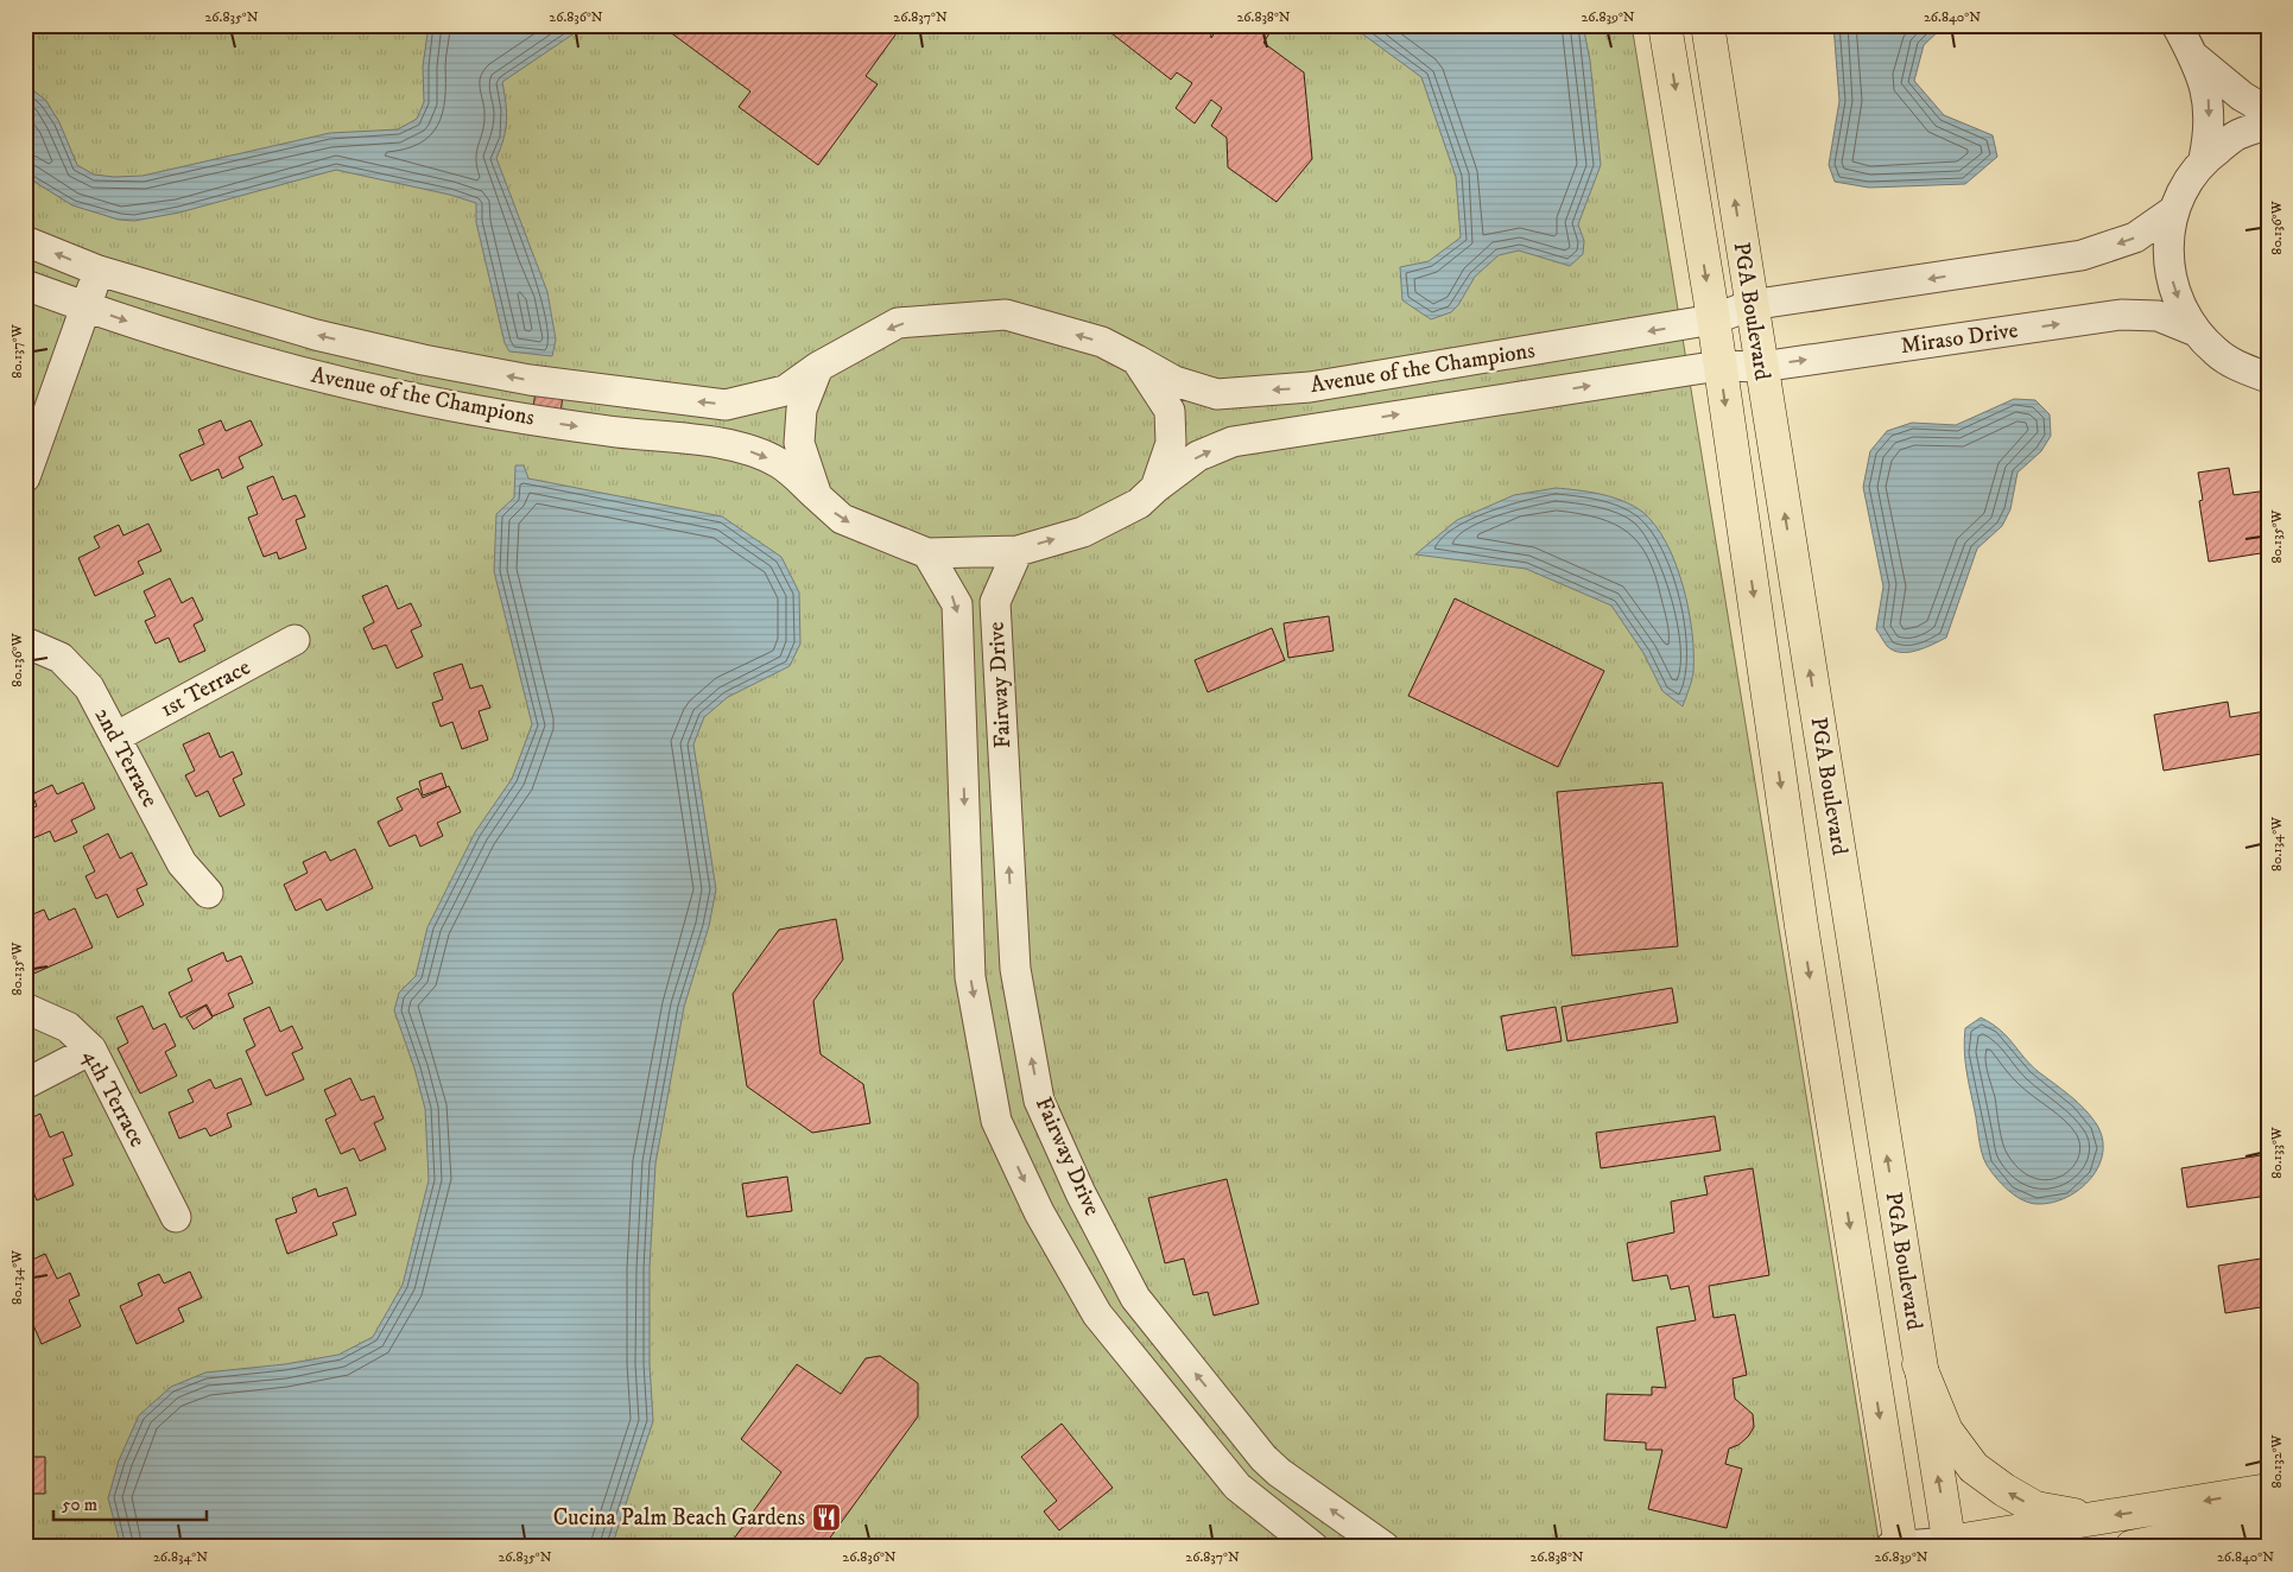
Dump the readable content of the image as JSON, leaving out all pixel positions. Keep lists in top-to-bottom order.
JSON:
{
  "streets": {
    "main road": ["PGA Boulevard"],
    "street": [
      "Miraso Drive",
      "Avenue of the Champions",
      "Fairway Drive",
      "1st Terrace",
      "2nd Terrace",
      "4th Terrace"
    ]
  },
  "crossings": [
    ["PGA Boulevard", "Miraso Drive"],
    ["PGA Boulevard", "Avenue of the Champions"],
    ["Miraso Drive", "Avenue of the Champions"],
    ["Avenue of the Champions", "Fairway Drive"],
    ["1st Terrace", "2nd Terrace"]
  ],
  "places": {
    "restaurant": ["Cucina Palm Beach Gardens"]
  },
  "scale_bar": "50 m",
  "coordinates": [
    "26.835°N",
    "26.836°N",
    "26.837°N",
    "26.838°N",
    "26.839°N",
    "26.840°N",
    "80.136°W",
    "80.137°W",
    "80.135°W",
    "80.134°W",
    "80.133°W",
    "80.132°W",
    "26.834°N"
  ]
}
